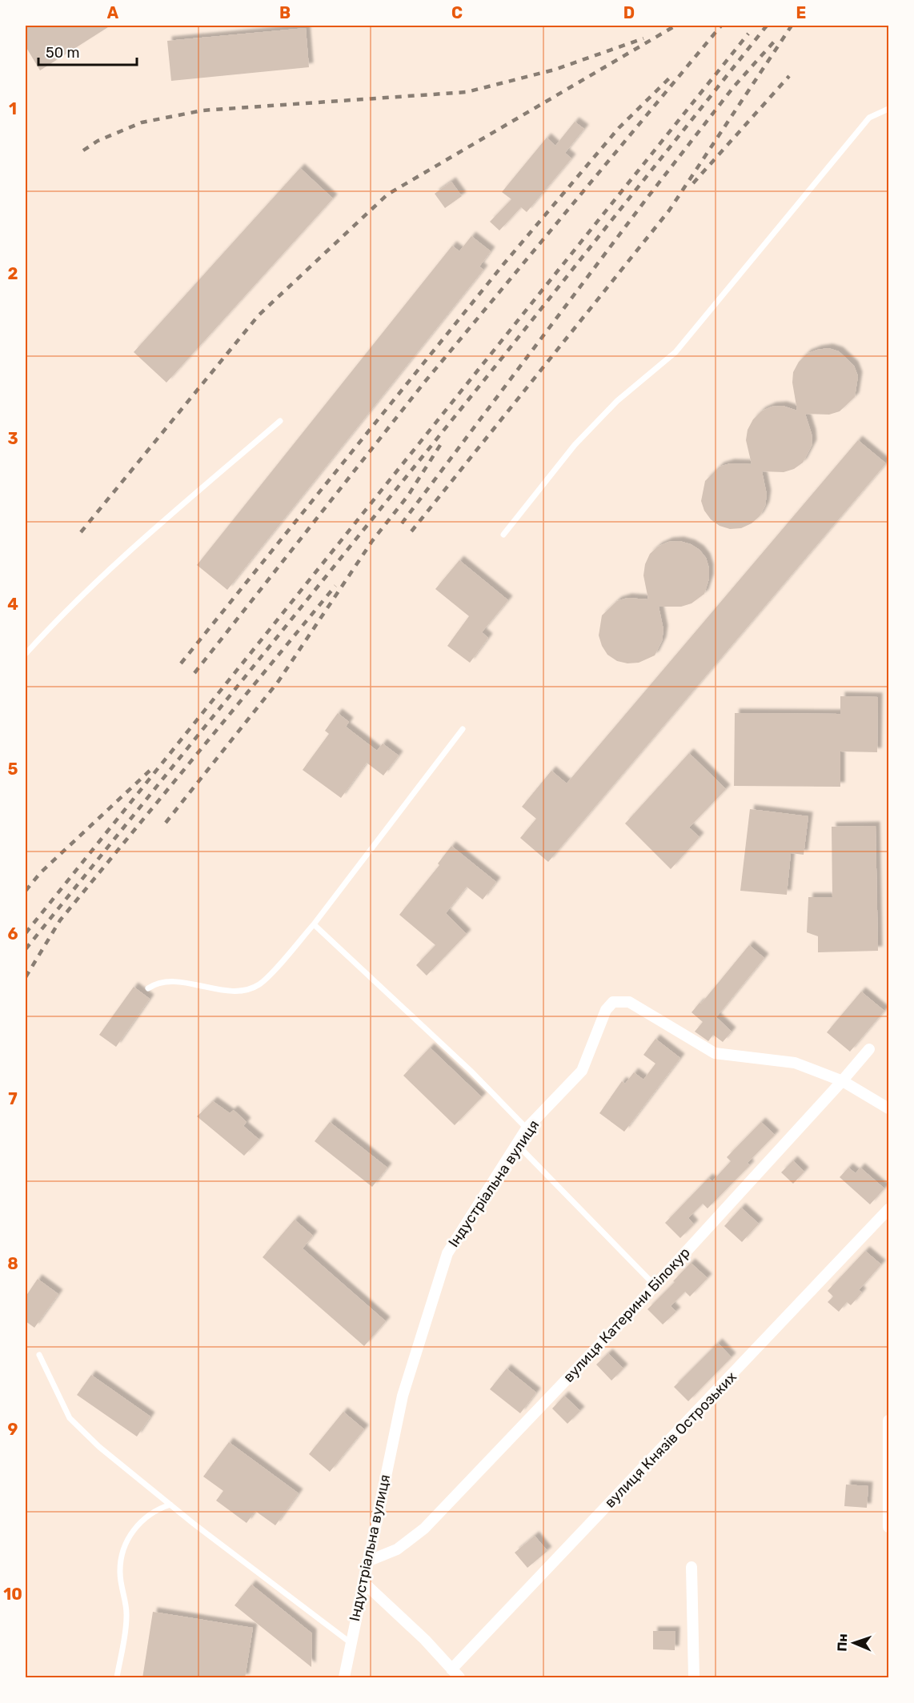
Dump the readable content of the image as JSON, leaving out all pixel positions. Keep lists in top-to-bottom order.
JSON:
{
  "streets": {
    "street": ["Індустріальна вулиця", "вулиця Катерини Білокур", "вулиця Князів Острозьких"]
  },
  "crossings": [
    ["Індустріальна вулиця", "вулиця Катерини Білокур"]
  ],
  "scale_bar": "50 m",
  "north": "left",
  "grid": {
    "columns": [
      "A",
      "B",
      "C",
      "D",
      "E"
    ],
    "rows": [
      "1",
      "2",
      "3",
      "4",
      "5",
      "6",
      "7",
      "8",
      "9",
      "10"
    ]
  }
}
